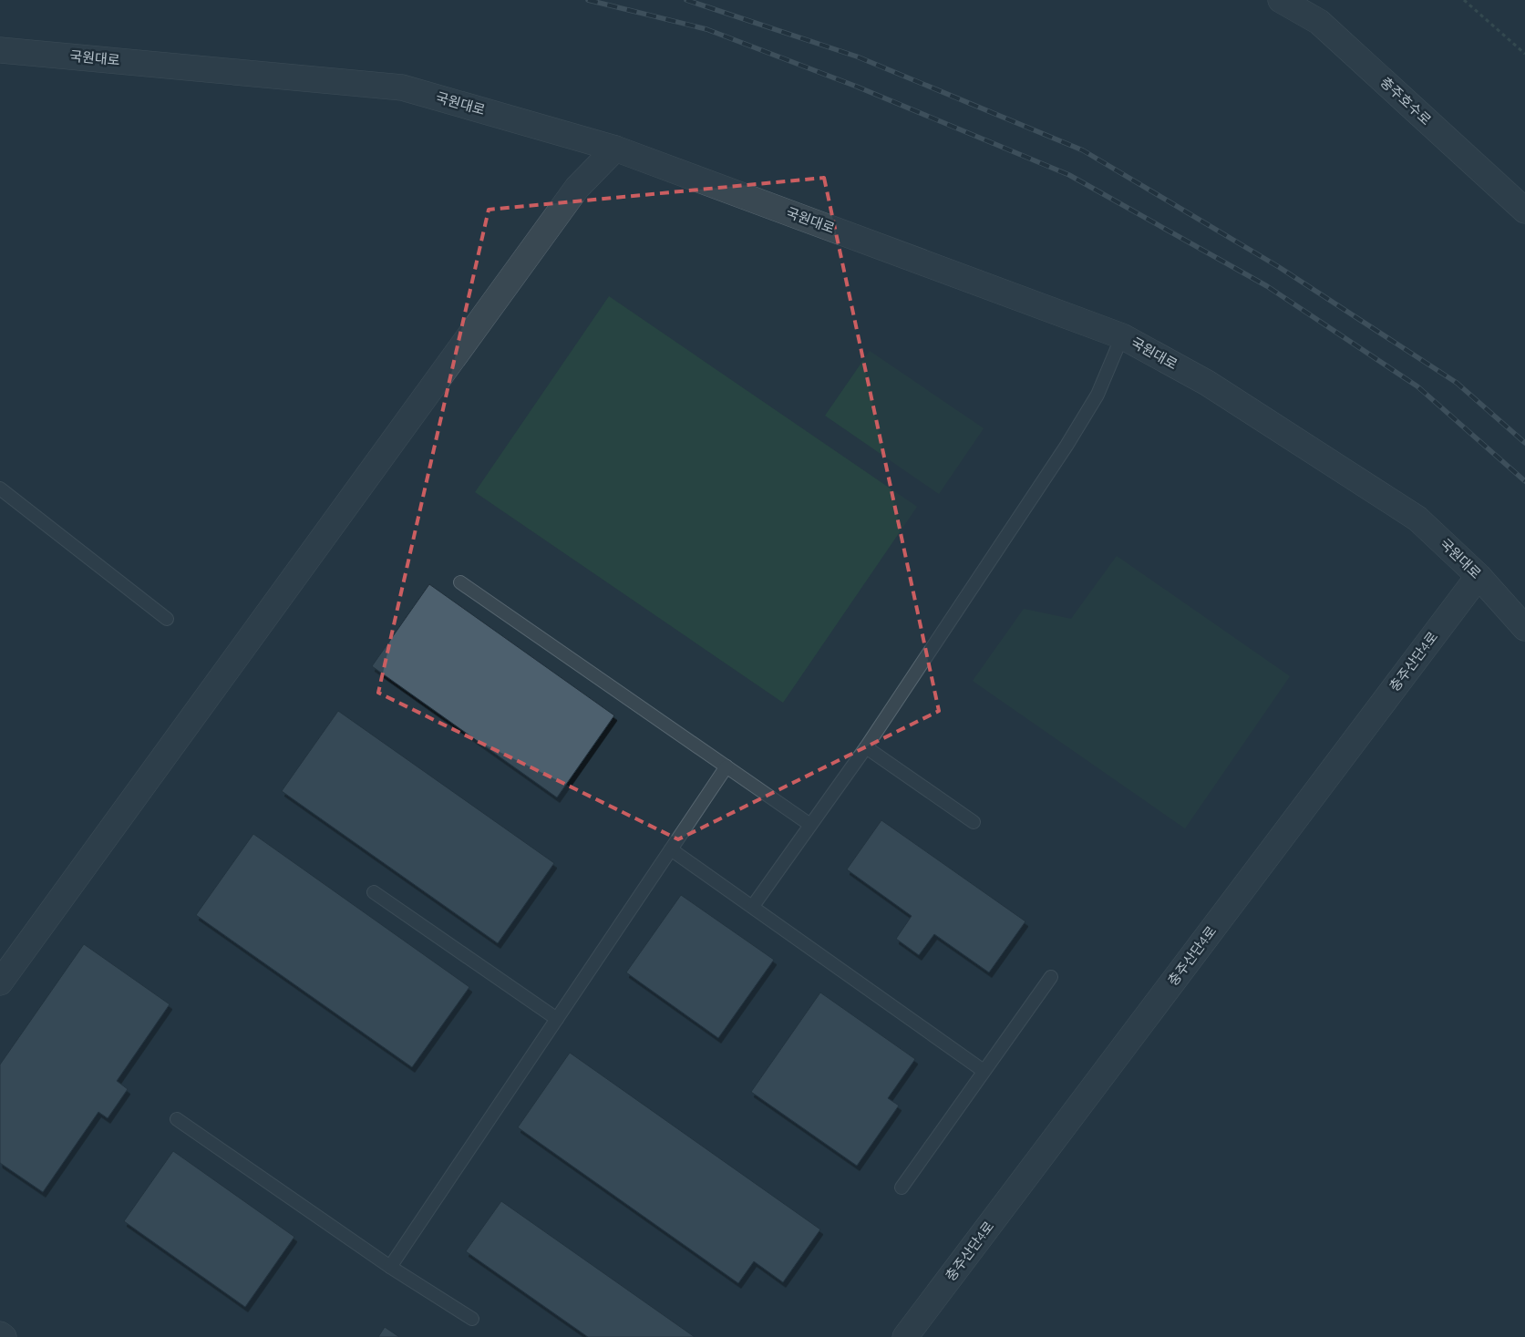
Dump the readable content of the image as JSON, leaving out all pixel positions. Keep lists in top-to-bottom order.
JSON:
{
  "streets": {
    "street": ["국원대로", "충주호수로", "충주산단4로"]
  },
  "crossings": [
    ["국원대로", "충주산단4로"]
  ]
}
